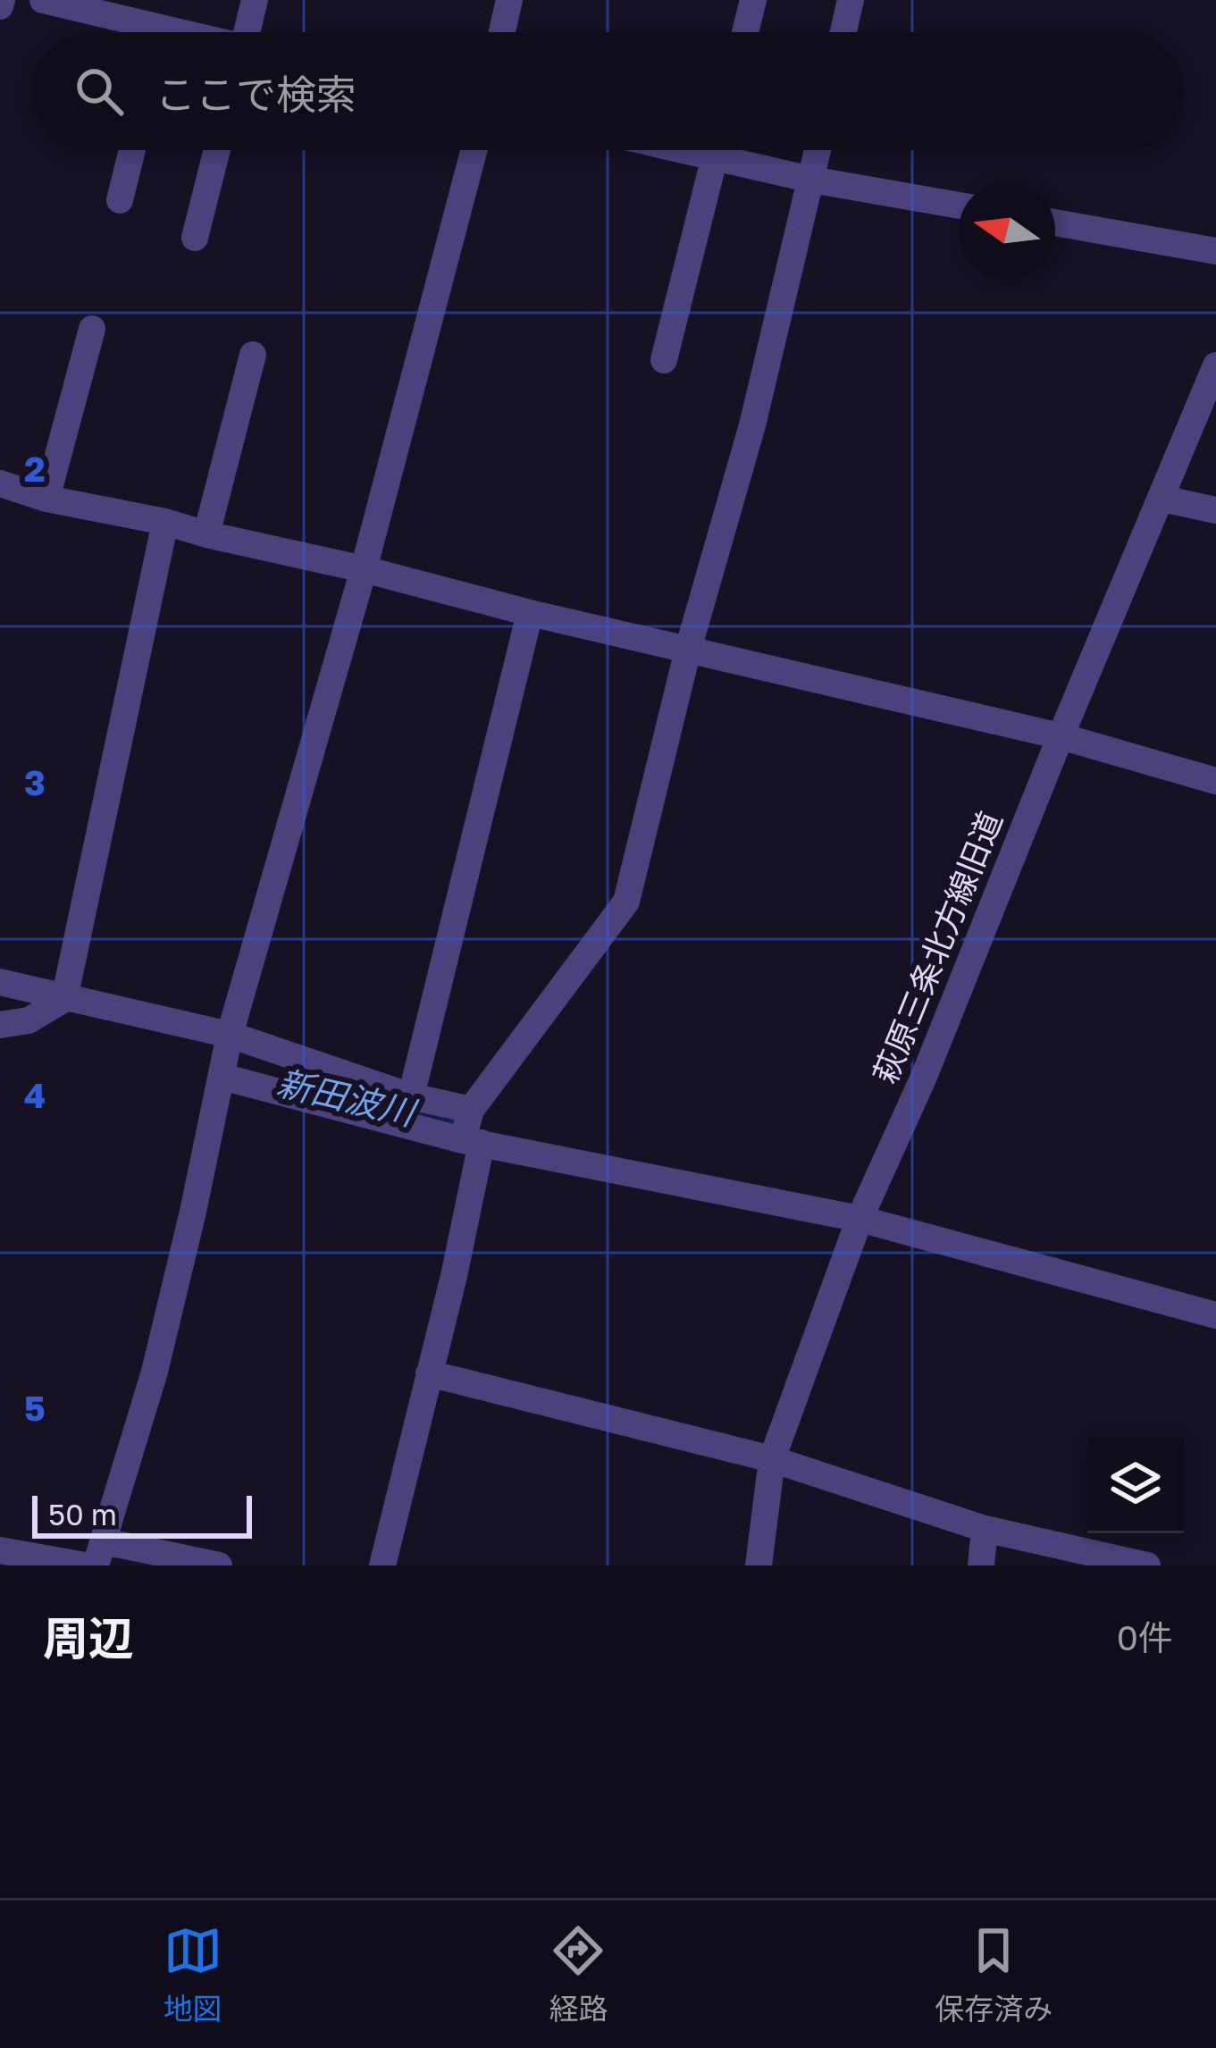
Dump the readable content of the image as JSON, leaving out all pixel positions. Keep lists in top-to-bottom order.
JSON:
{
  "streets": {
    "street": ["萩原三条北方線旧道"]
  },
  "water": ["新田波川"],
  "scale_bar": "50 m",
  "north": "left",
  "page": {
    "search": "ここで検索",
    "scale": "50 m",
    "heading": ["周辺", "0件"],
    "nav": ["地図", "経路", "保存済み"]
  },
  "grid": {
    "rows": [
      "2",
      "3",
      "4",
      "5"
    ]
  }
}
